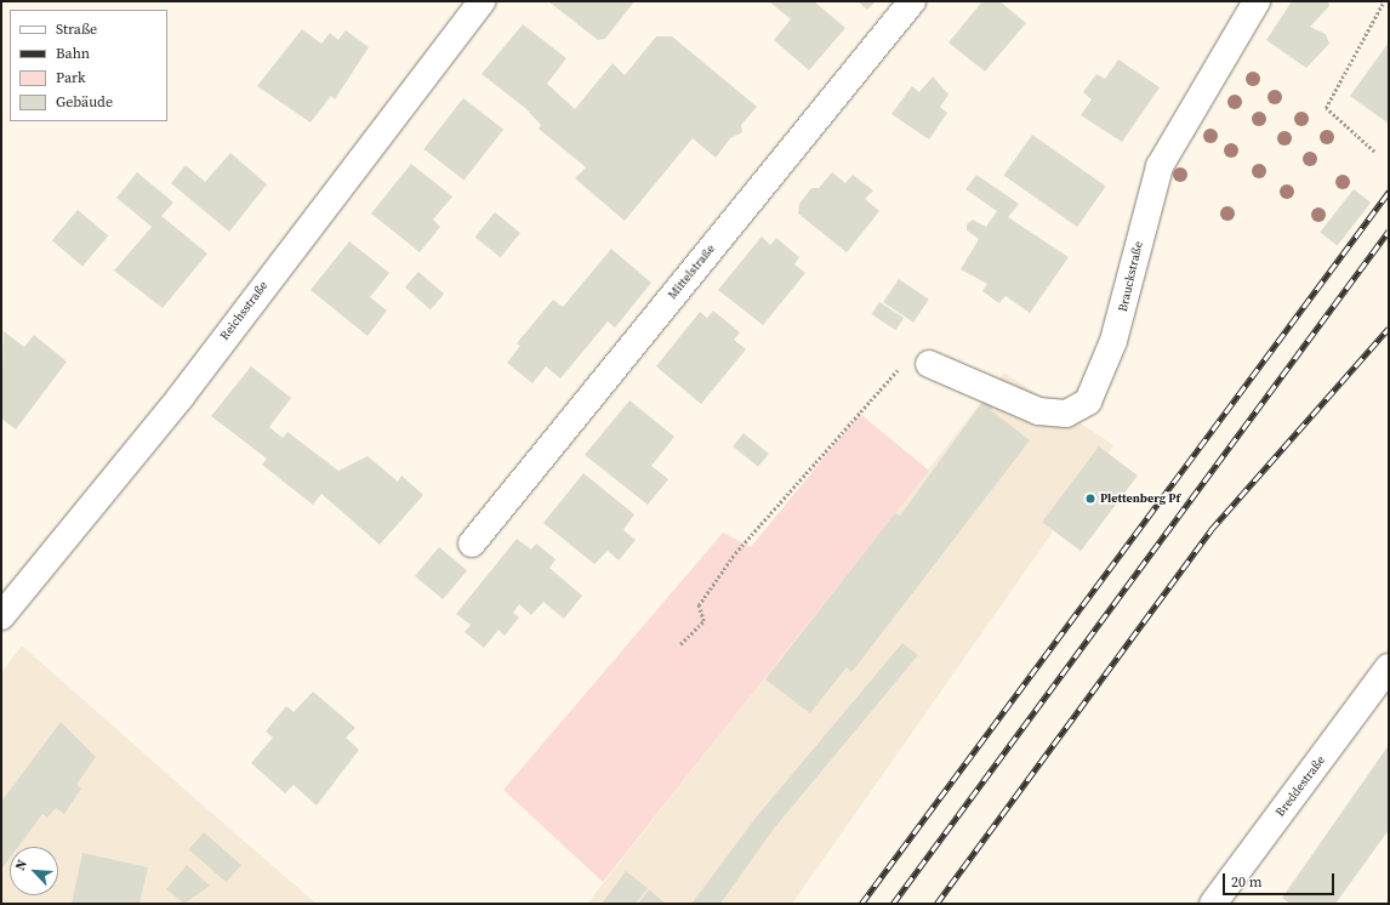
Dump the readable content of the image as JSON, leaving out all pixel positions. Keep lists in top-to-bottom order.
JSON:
{
  "streets": {
    "street": [
      "Mittelstraße",
      "Brauckstraße",
      "Reichsstraße",
      "Breddestraße"
    ]
  },
  "places": ["Plettenberg Pf"],
  "legend": [
    "Straße",
    "Bahn",
    "Park",
    "Gebäude"
  ],
  "scale_bar": "20 m",
  "north": "top left"
}
